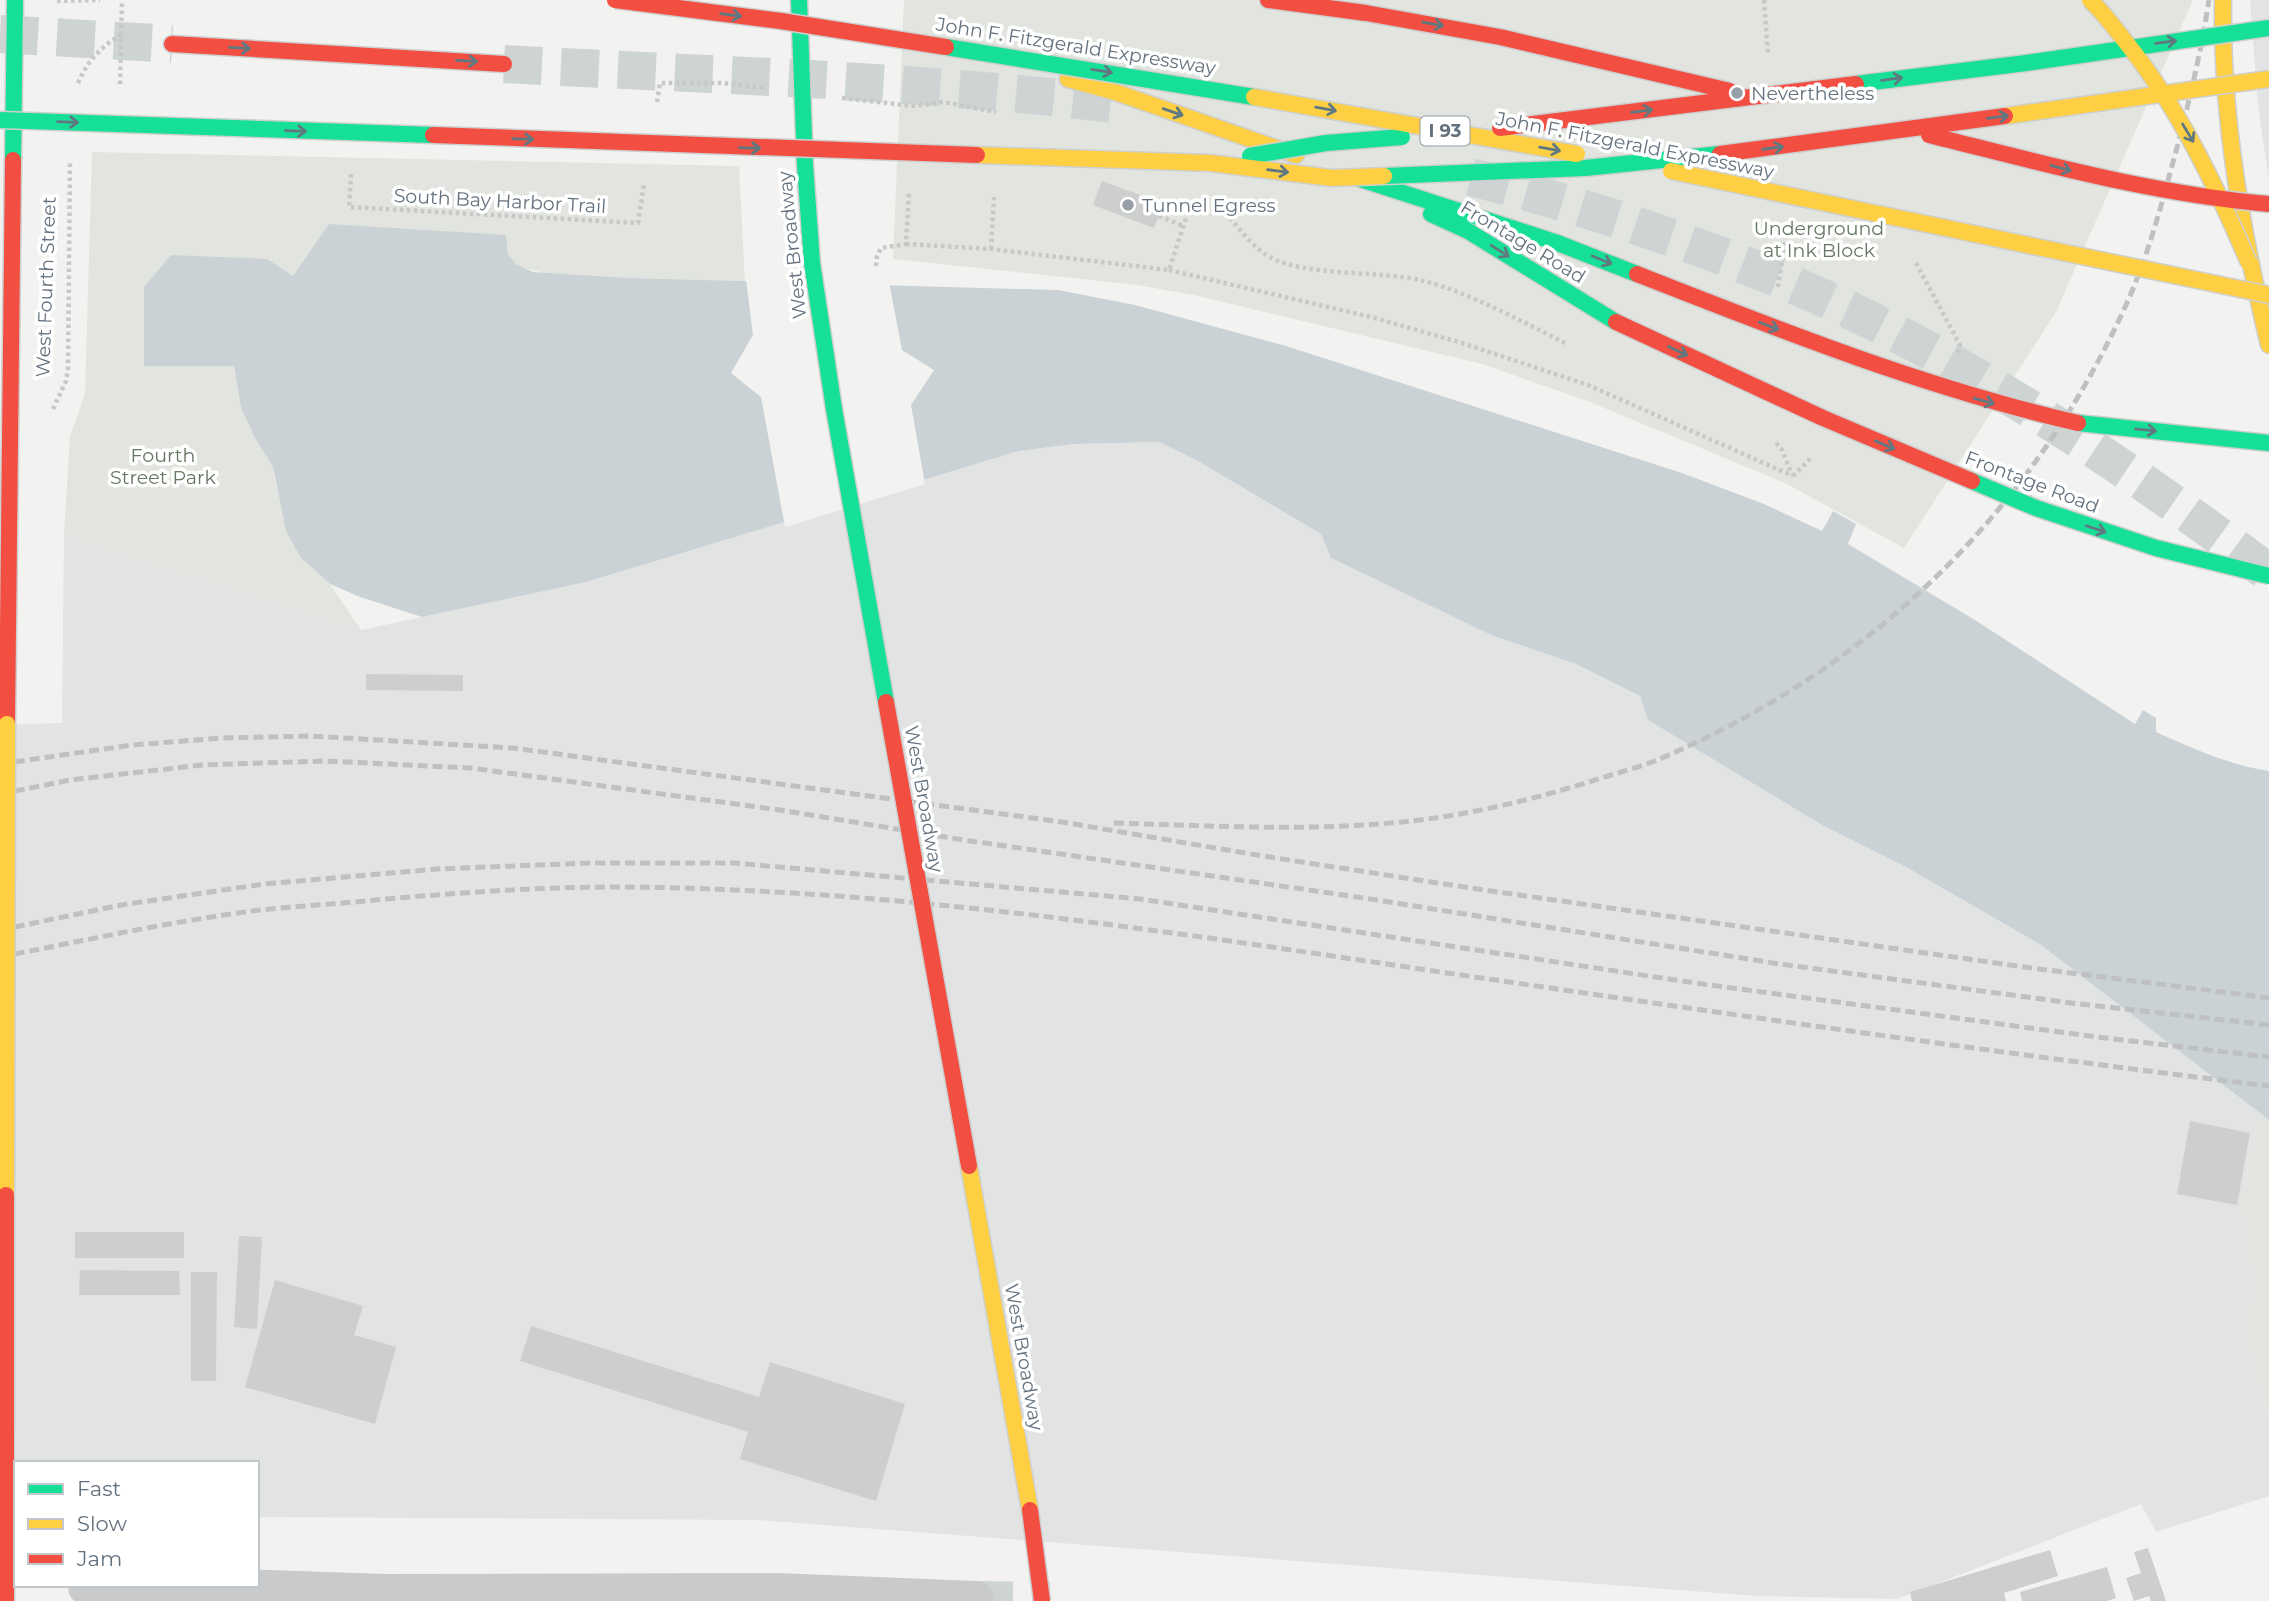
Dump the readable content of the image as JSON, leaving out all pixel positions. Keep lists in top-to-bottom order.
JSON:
{
  "streets": {
    "main road": [
      "John F. Fitzgerald Expressway",
      "I 93",
      "Frontage Road",
      "West Broadway",
      "West Fourth Street"
    ],
    "path": ["South Bay Harbor Trail"]
  },
  "crossings": [
    ["Frontage Road", "West Broadway"]
  ],
  "parks": ["Underground at Ink Block", "Fourth Street Park"],
  "places": ["Nevertheless", "Tunnel Egress"],
  "legend": ["Fast", "Slow", "Jam"]
}
